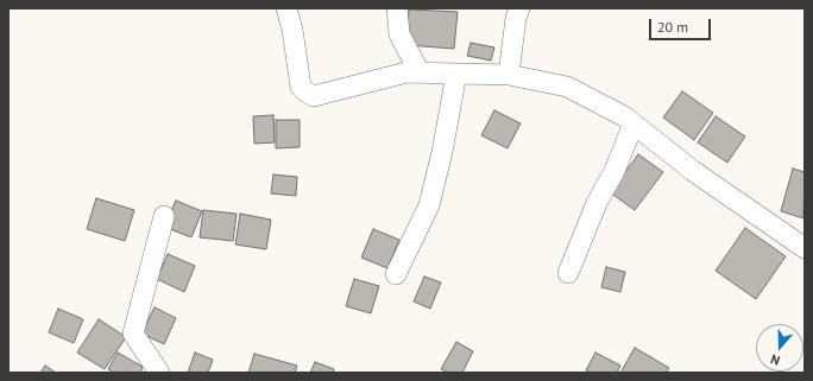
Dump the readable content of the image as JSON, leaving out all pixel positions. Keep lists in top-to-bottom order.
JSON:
{
  "scale_bar": "20 m",
  "north": "bottom"
}
